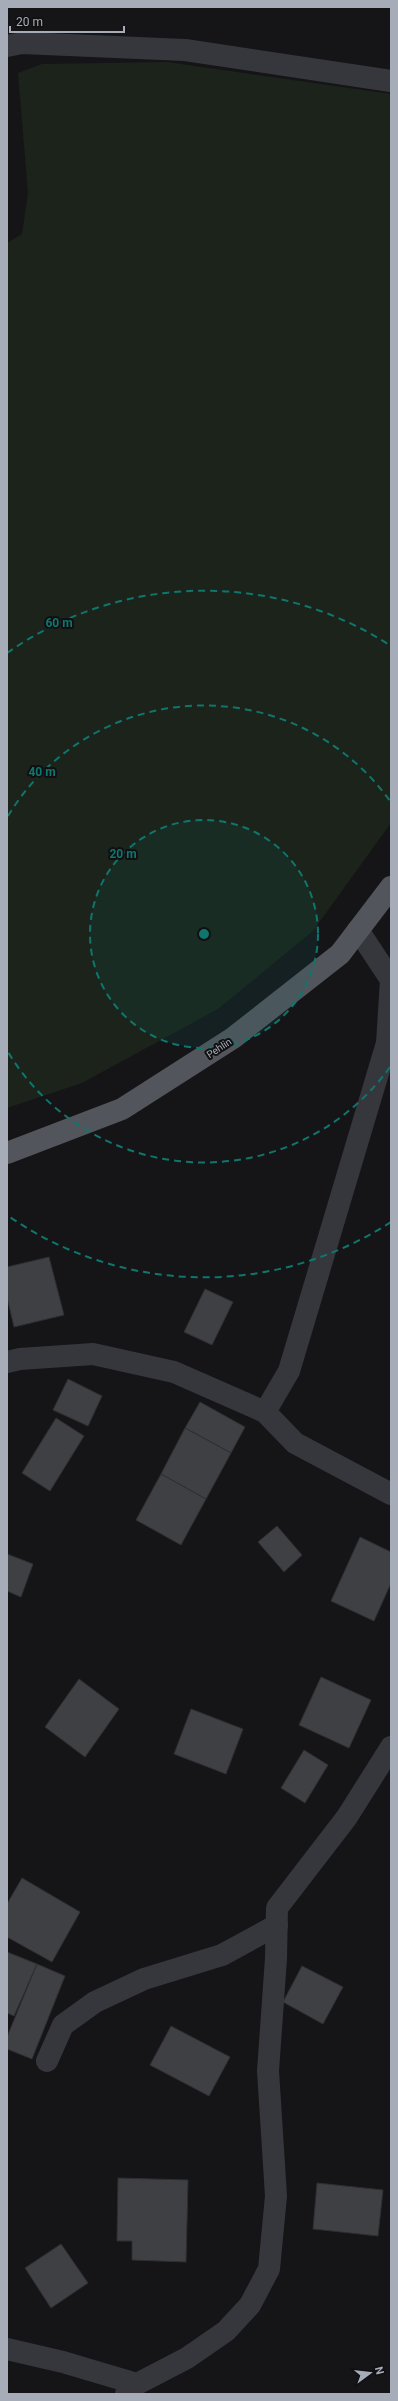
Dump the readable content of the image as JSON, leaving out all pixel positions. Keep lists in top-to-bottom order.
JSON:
{
  "streets": {
    "main road": ["Pehlin"]
  },
  "scale_bar": "20 m",
  "north": "right",
  "rings": ["60 m", "40 m", "20 m"]
}
